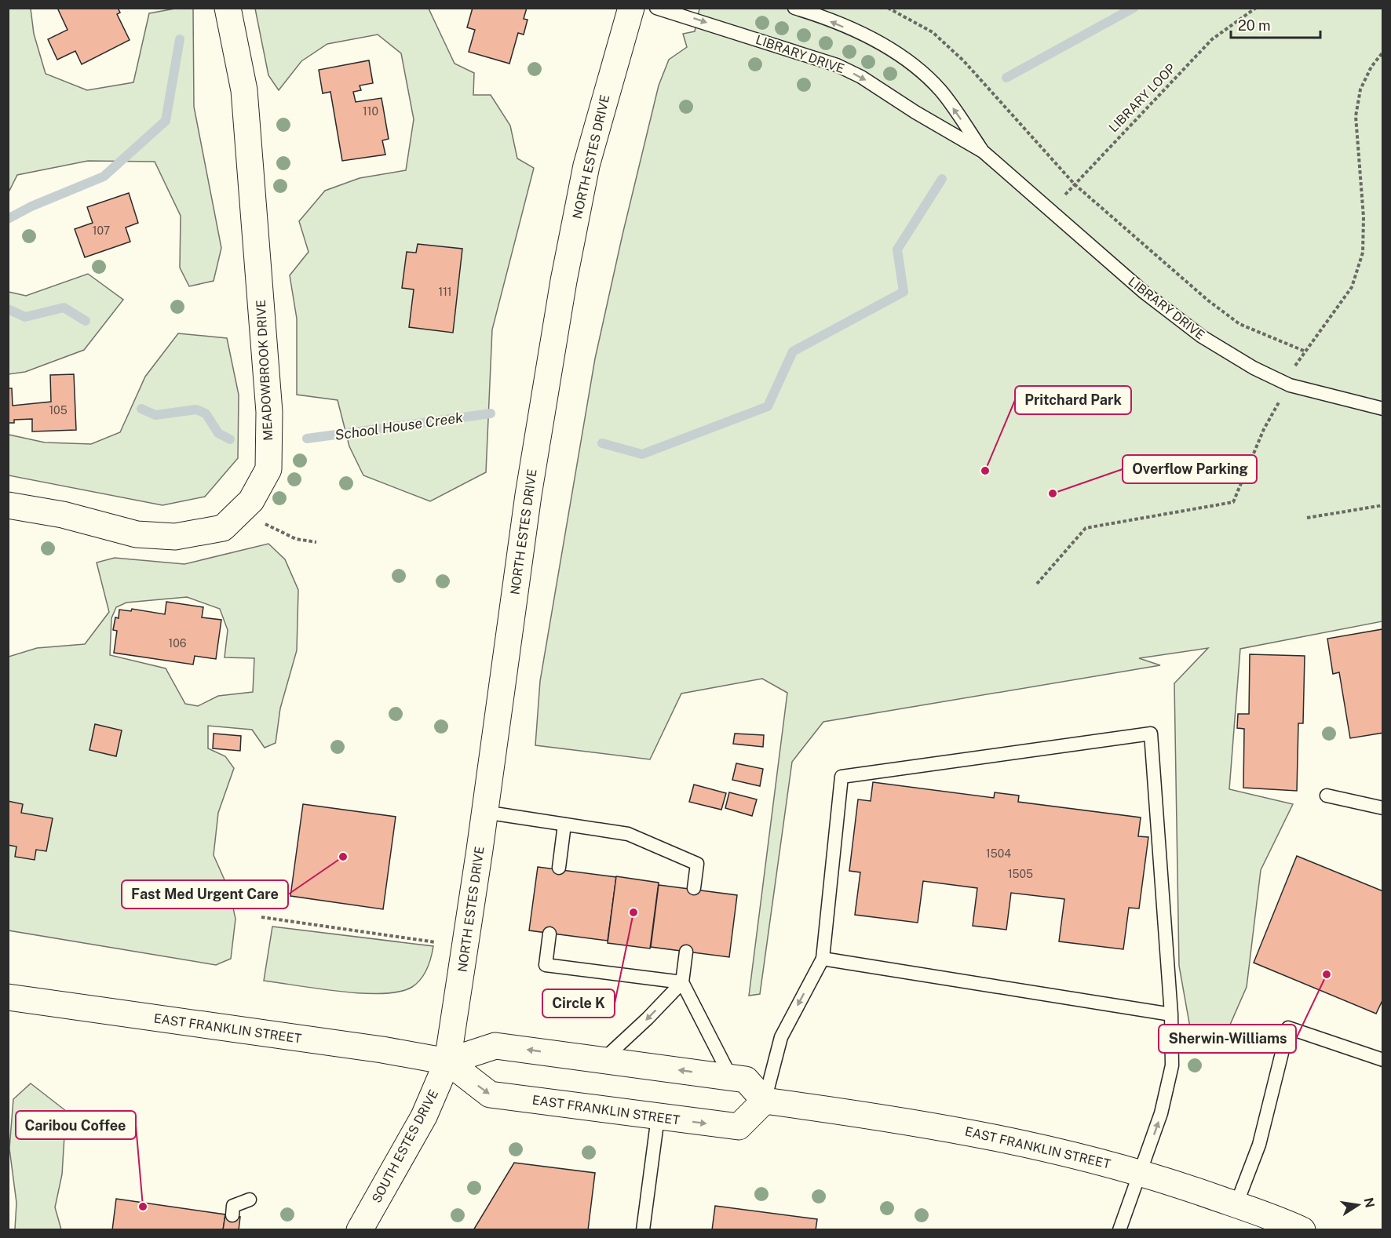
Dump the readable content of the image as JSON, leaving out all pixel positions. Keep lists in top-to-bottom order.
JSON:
{
  "streets": {
    "main road": [
      "NORTH ESTES DRIVE",
      "MEADOWBROOK DRIVE",
      "EAST FRANKLIN STREET",
      "SOUTH ESTES DRIVE"
    ],
    "lane": ["LIBRARY DRIVE"],
    "path": ["LIBRARY LOOP"]
  },
  "crossings": [
    ["LIBRARY DRIVE", "LIBRARY LOOP"],
    ["NORTH ESTES DRIVE", "EAST FRANKLIN STREET"],
    ["NORTH ESTES DRIVE", "SOUTH ESTES DRIVE"],
    ["EAST FRANKLIN STREET", "SOUTH ESTES DRIVE"]
  ],
  "water": ["School House Creek"],
  "places": [
    "Pritchard Park",
    "Overflow Parking",
    "Fast Med Urgent Care",
    "Circle K",
    "Sherwin-Williams",
    "Caribou Coffee"
  ],
  "house_numbers": [
    "110",
    "107",
    "111",
    "105",
    "106",
    "1504",
    "1505"
  ],
  "scale_bar": "20 m",
  "north": "right"
}
